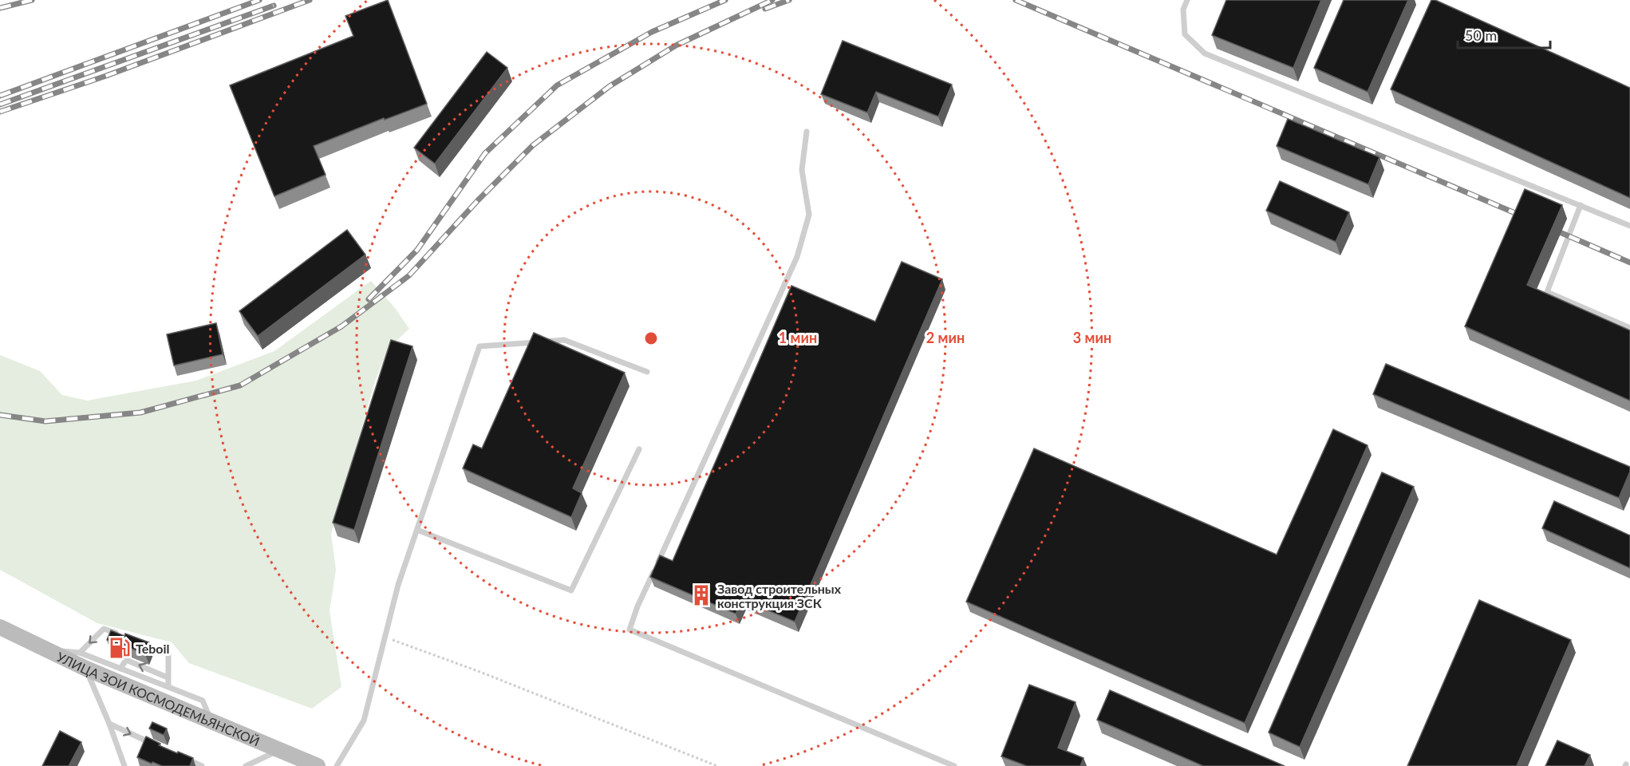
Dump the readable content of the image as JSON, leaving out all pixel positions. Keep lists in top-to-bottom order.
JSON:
{
  "streets": {
    "main road": ["УЛИЦА ЗОИ КОСМОДЕМЬЯНСКОЙ"]
  },
  "places": {
    "building": ["Завод строительных конструкция ЗСК"],
    "fuel station": ["Teboil"]
  },
  "scale_bar": "50 m",
  "rings": ["1 мин", "2 мин", "3 мин"]
}
